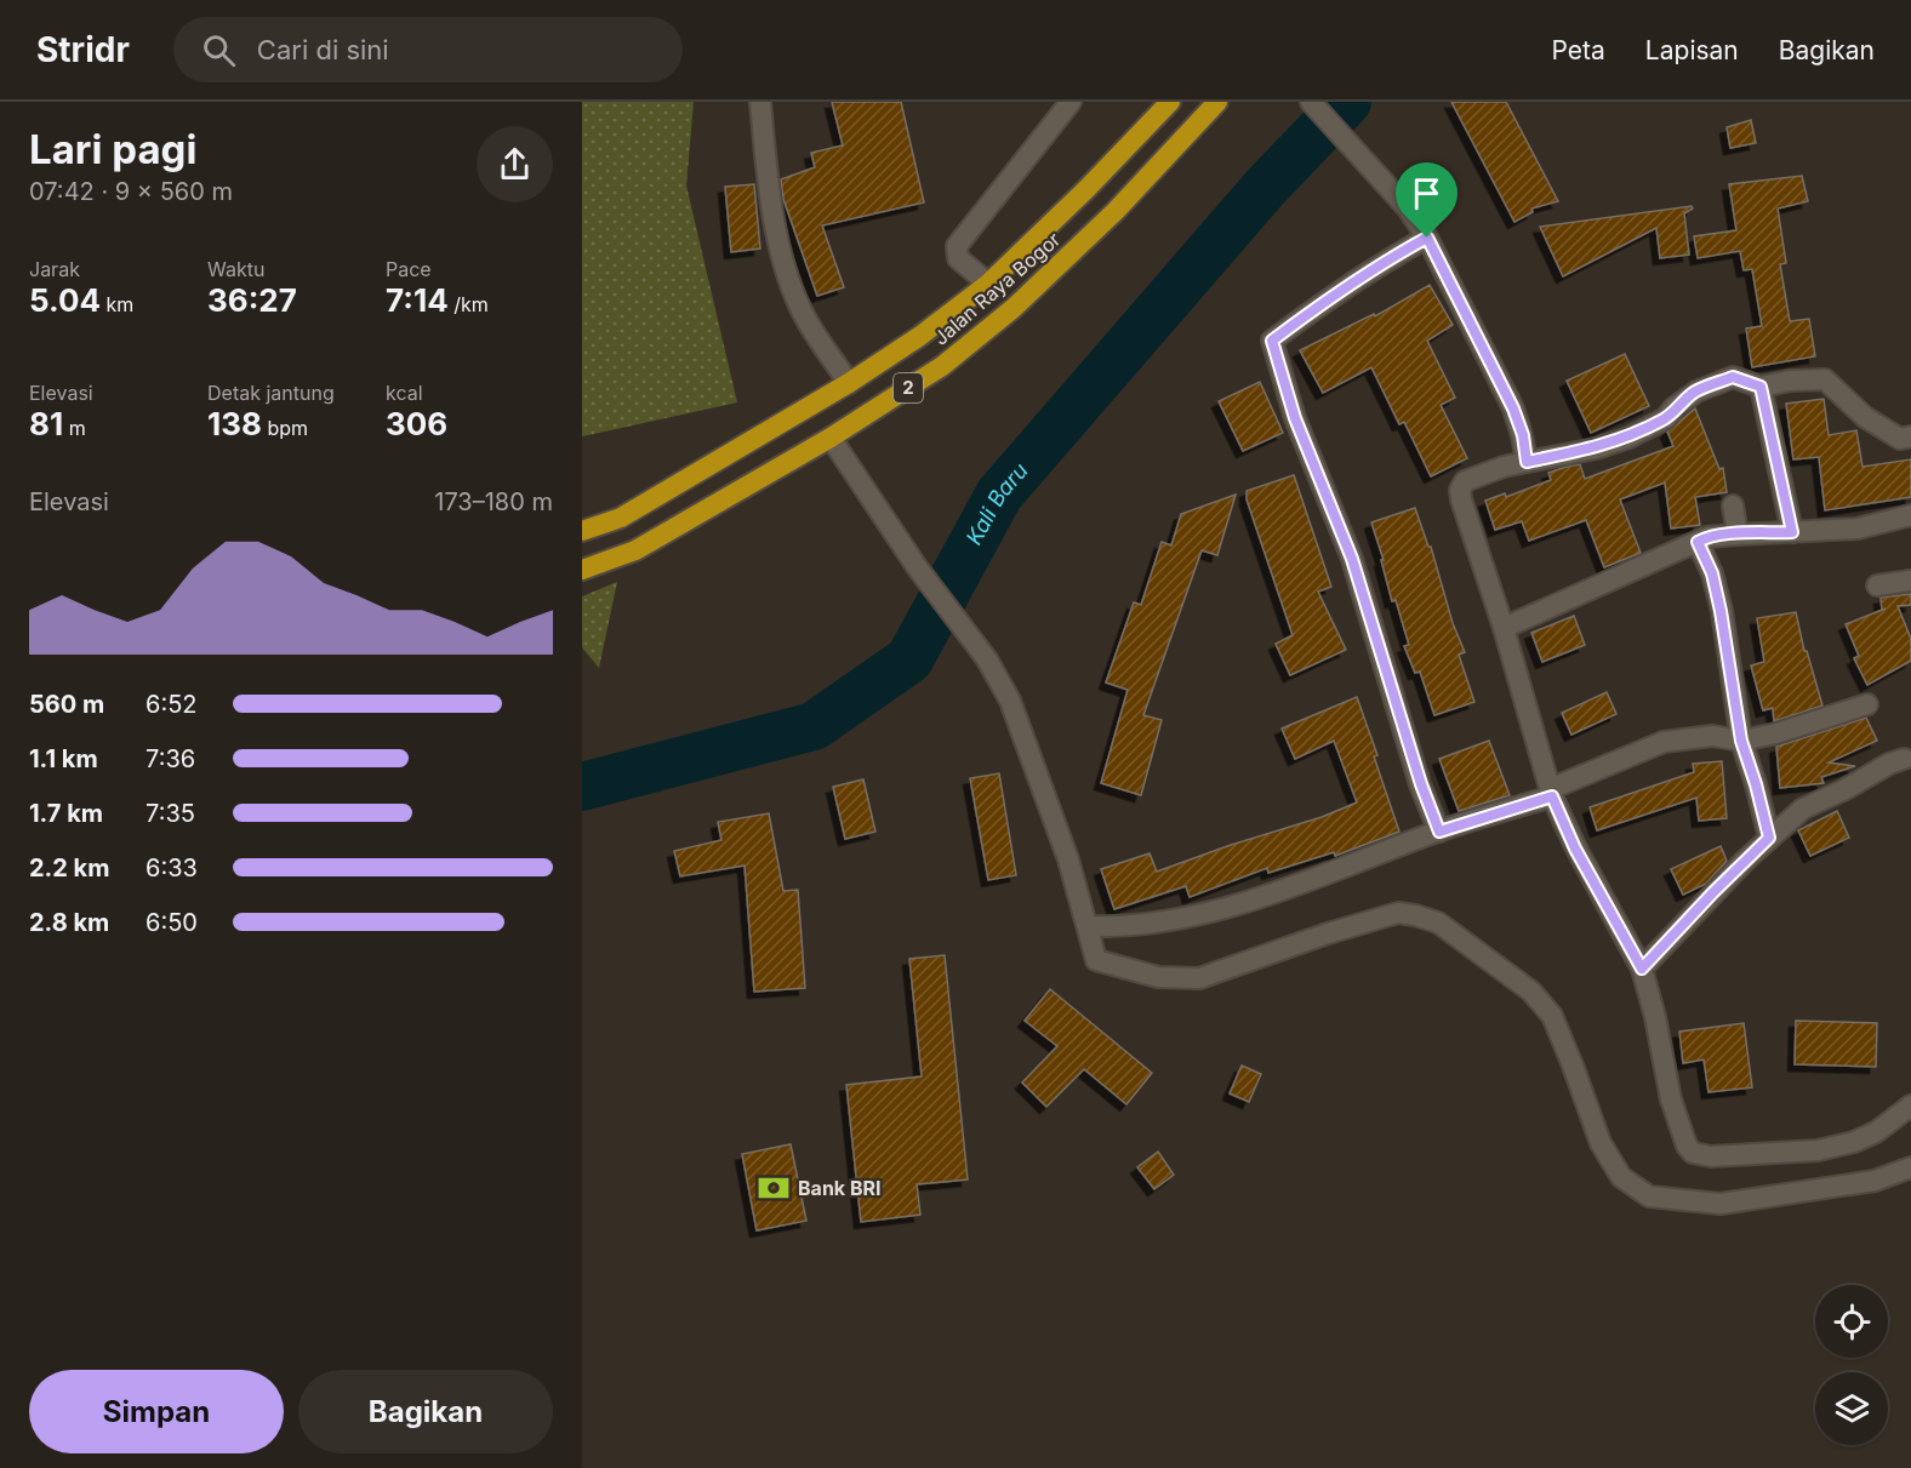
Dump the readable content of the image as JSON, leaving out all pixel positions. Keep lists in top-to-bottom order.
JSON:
{
  "streets": {
    "highway": ["Jalan Raya Bogor", "2"]
  },
  "water": ["Kali Baru"],
  "places": {
    "bank": ["Bank BRI"]
  },
  "page": {
    "header": "Stridr",
    "search": "Cari di sini",
    "nav": ["Peta", "Lapisan", "Bagikan"],
    "heading": ["Lari pagi", "07:42 · 9 × 560 m"],
    "stats": [
      ["Jarak", "5.04 km"],
      ["Waktu", "36:27"],
      ["Pace", "7:14 /km"],
      ["Elevasi", "81 m"],
      ["Detak jantung", "138 bpm"],
      ["kcal", "306"]
    ],
    "chart": ["Elevasi", "173–180 m"],
    "list": [
      {
        "name": "560 m",
        "note": "6:52"
      },
      {
        "name": "1.1 km",
        "note": "7:36"
      },
      {
        "name": "1.7 km",
        "note": "7:35"
      },
      {
        "name": "2.2 km",
        "note": "6:33"
      },
      {
        "name": "2.8 km",
        "note": "6:50"
      }
    ],
    "buttons": ["Simpan", "Bagikan"]
  }
}
